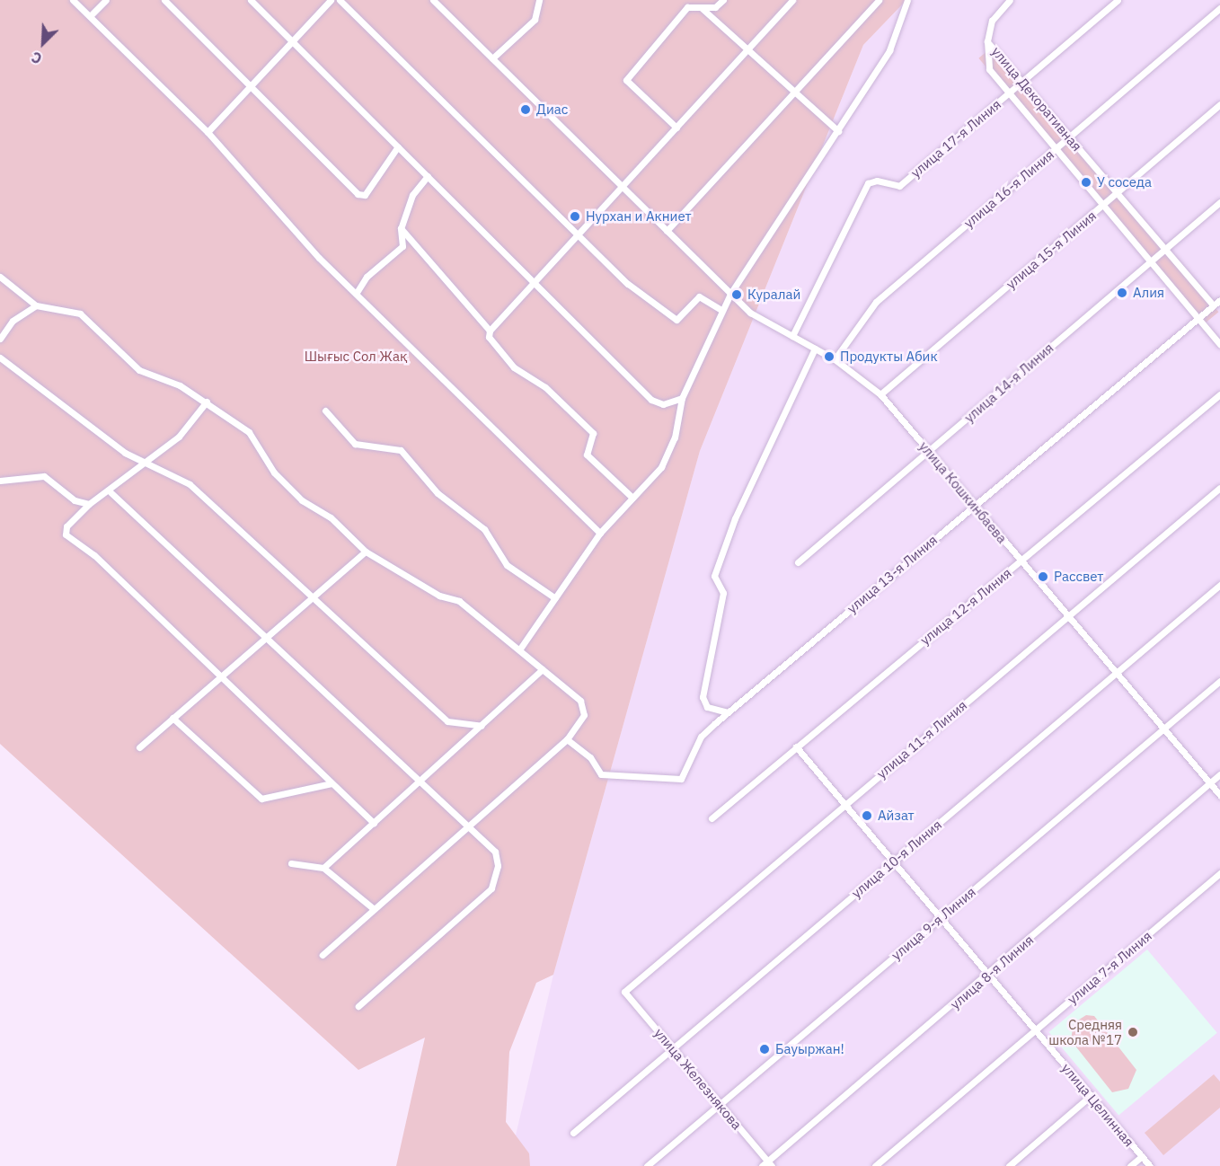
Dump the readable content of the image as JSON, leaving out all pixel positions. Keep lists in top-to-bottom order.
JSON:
{
  "streets": {
    "street": [
      "улица Декоративная",
      "улица 17-я Линия",
      "улица 16-я Линия",
      "улица 15-я Линия",
      "улица 14-я Линия",
      "улица Кошкинбаева",
      "улица 13-я Линия",
      "улица 12-я Линия",
      "улица 11-я Линия",
      "улица 10-я Линия",
      "улица 9-я Линия",
      "улица 7-я Линия",
      "улица 8-я Линия",
      "улица Железнякова",
      "улица Целинная"
    ]
  },
  "crossings": [
    ["улица Декоративная", "улица 17-я Линия"],
    ["улица Декоративная", "улица 16-я Линия"],
    ["улица Декоративная", "улица 15-я Линия"],
    ["улица Декоративная", "улица 14-я Линия"],
    ["улица Декоративная", "улица 13-я Линия"],
    ["улица 17-я Линия", "улица Кошкинбаева"],
    ["улица 16-я Линия", "улица Кошкинбаева"],
    ["улица 15-я Линия", "улица Кошкинбаева"],
    ["улица 14-я Линия", "улица Кошкинбаева"],
    ["улица Кошкинбаева", "улица 13-я Линия"],
    ["улица Кошкинбаева", "улица 12-я Линия"],
    ["улица Кошкинбаева", "улица 11-я Линия"],
    ["улица Кошкинбаева", "улица 10-я Линия"],
    ["улица Кошкинбаева", "улица 9-я Линия"],
    ["улица Кошкинбаева", "улица 8-я Линия"],
    ["улица 12-я Линия", "улица Целинная"],
    ["улица 11-я Линия", "улица Железнякова"],
    ["улица 11-я Линия", "улица Целинная"],
    ["улица 10-я Линия", "улица Железнякова"],
    ["улица 10-я Линия", "улица Целинная"],
    ["улица 9-я Линия", "улица Железнякова"],
    ["улица 9-я Линия", "улица Целинная"],
    ["улица 7-я Линия", "улица Целинная"],
    ["улица 8-я Линия", "улица Железнякова"],
    ["улица 8-я Линия", "улица Целинная"]
  ],
  "parks": ["Шығыс Сол Жақ"],
  "places": [
    "Диас",
    "У соседа",
    "Нурхан и Акниет",
    "Алия",
    "Куралай",
    "Продукты Абик",
    "Рассвет",
    "Айзат",
    "Средняя школа №17",
    "Бауыржан!"
  ],
  "north": "bottom left"
}
